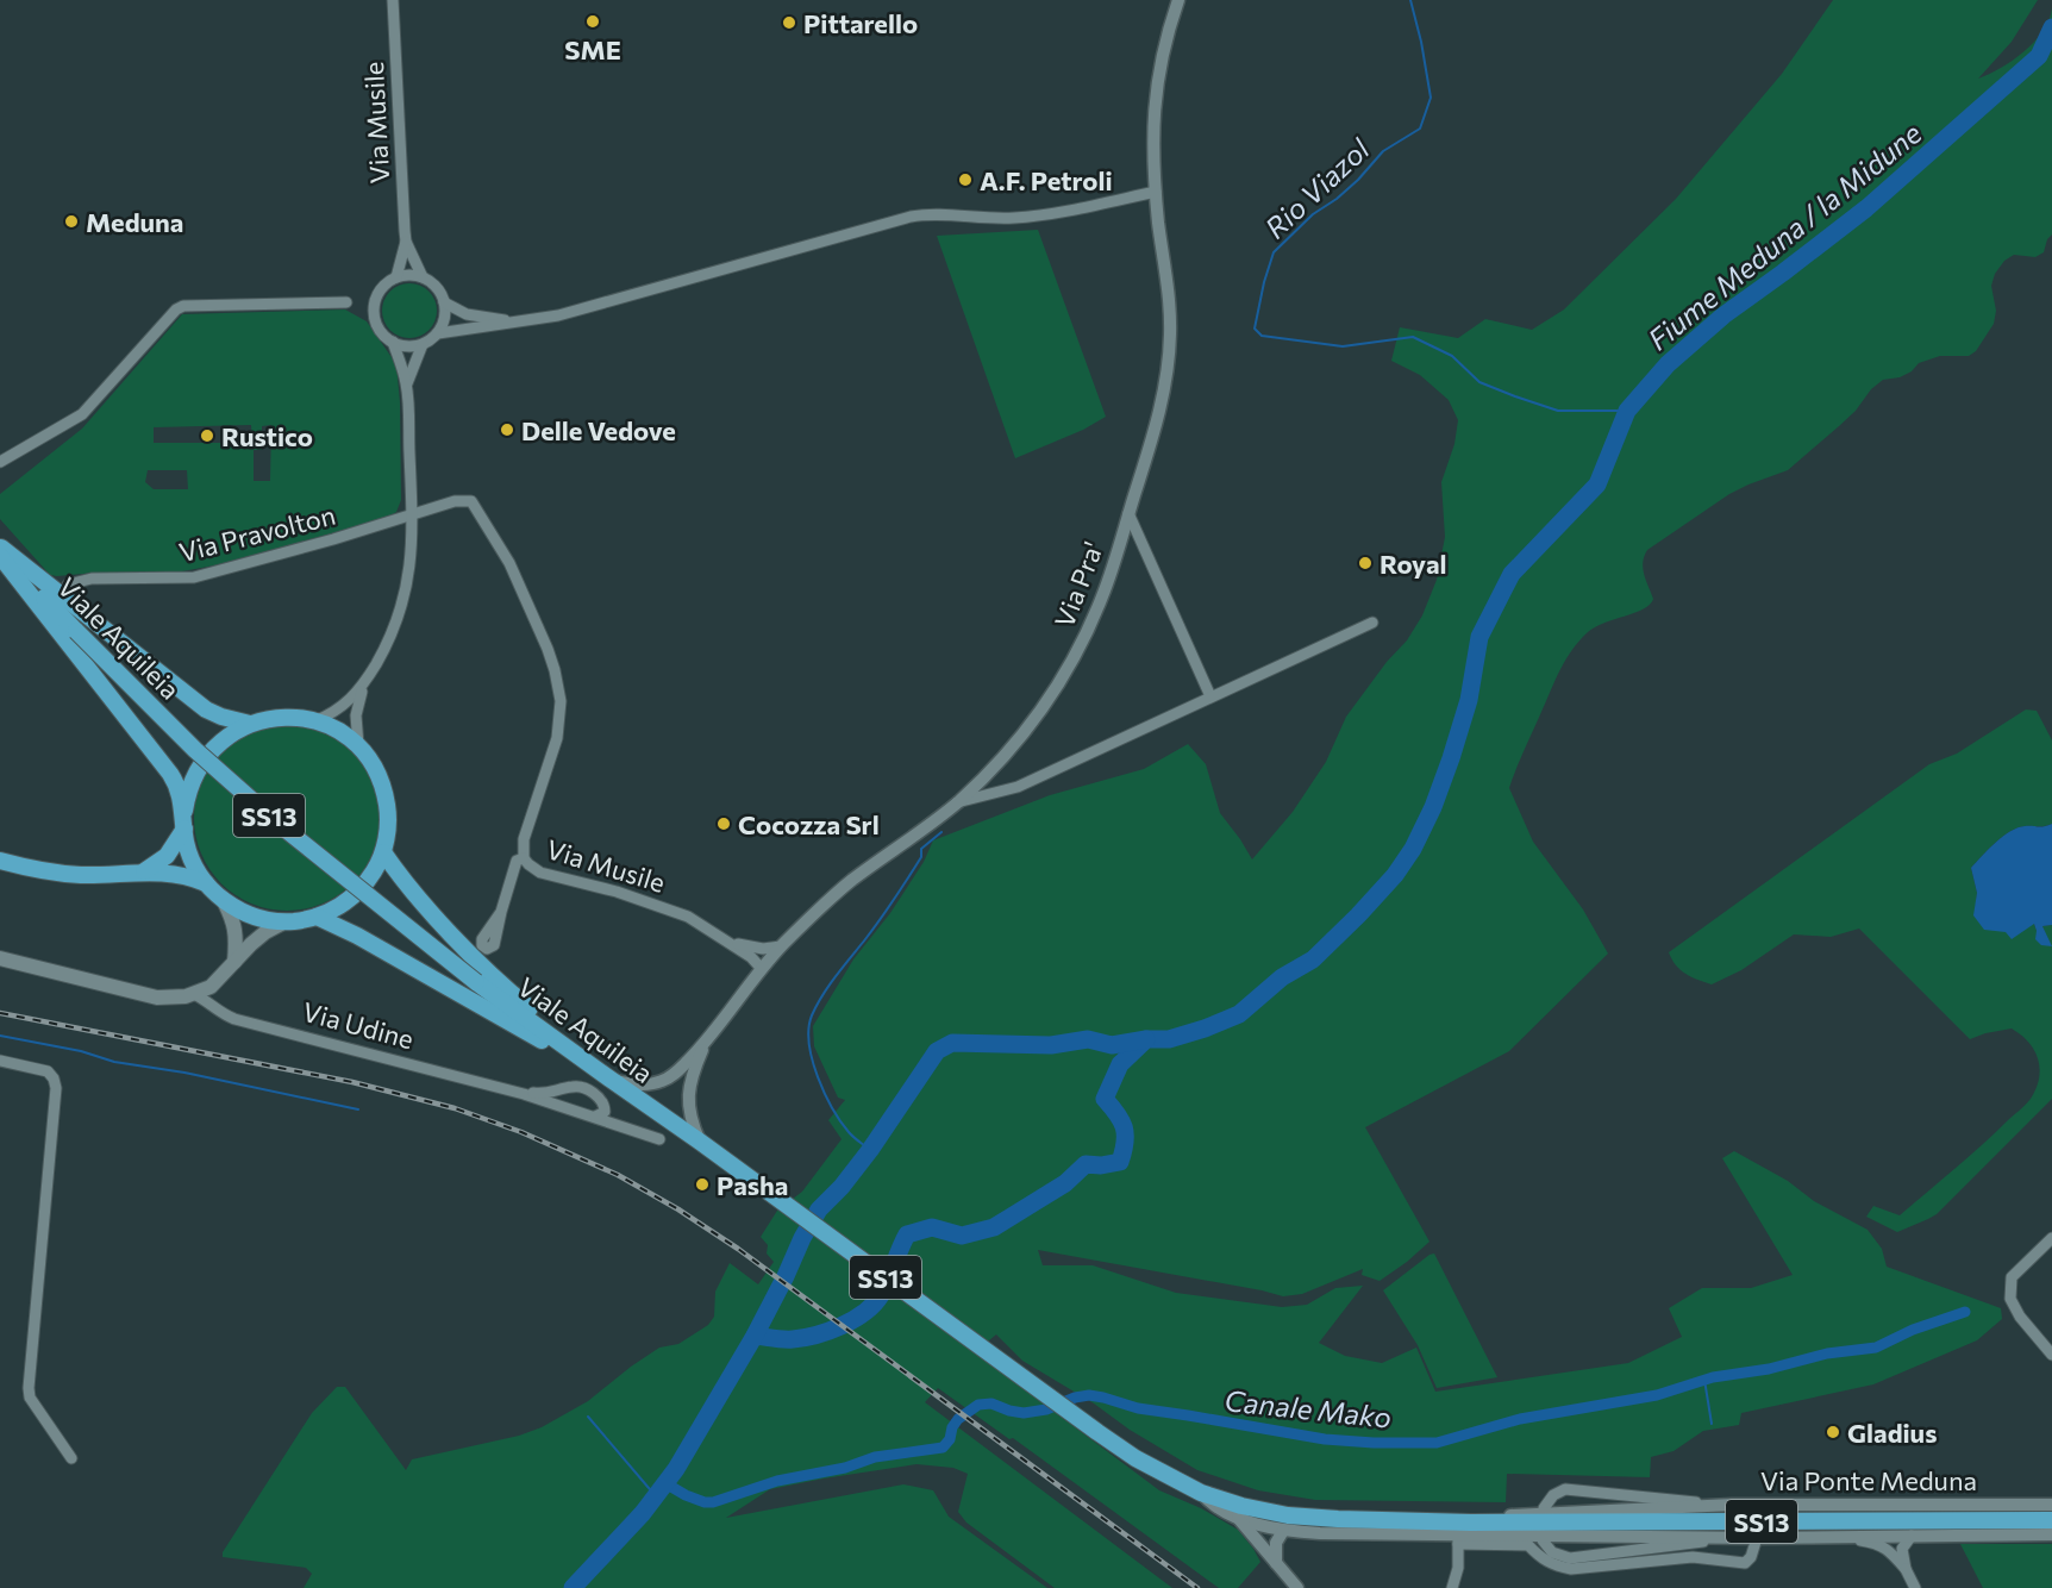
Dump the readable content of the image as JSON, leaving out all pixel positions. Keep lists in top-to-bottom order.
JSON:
{
  "streets": {
    "main road": ["Viale Aquileia", "SS13", "Via Ponte Meduna"],
    "street": [
      "Via Musile",
      "Via Pravolton",
      "Via Pra'",
      "Via Udine"
    ]
  },
  "crossings": [
    ["Via Musile", "Via Pravolton"],
    ["Via Musile", "Via Pra'"],
    ["Via Pra'", "Viale Aquileia"],
    ["Viale Aquileia", "Via Ponte Meduna"]
  ],
  "water": ["Rio Viazol", "Fiume Meduna / la Midune", "Canale Mako"],
  "places": [
    "SME",
    "Pittarello",
    "A.F. Petroli",
    "Meduna",
    "Delle Vedove",
    "Rustico",
    "Royal",
    "Cocozza Srl",
    "Pasha",
    "Gladius"
  ]
}
